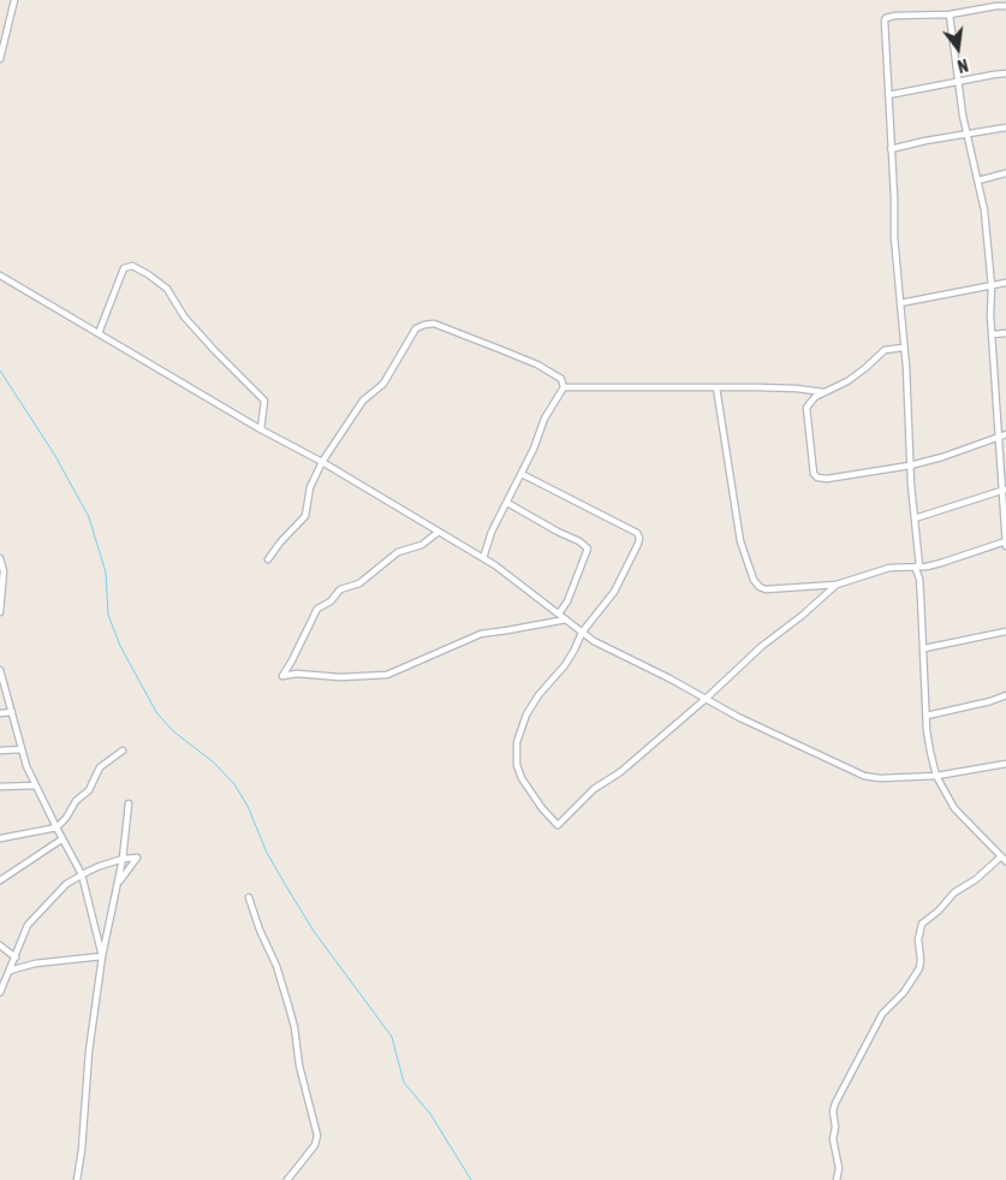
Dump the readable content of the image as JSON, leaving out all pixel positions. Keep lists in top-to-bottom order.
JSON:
{
  "north": "bottom"
}
